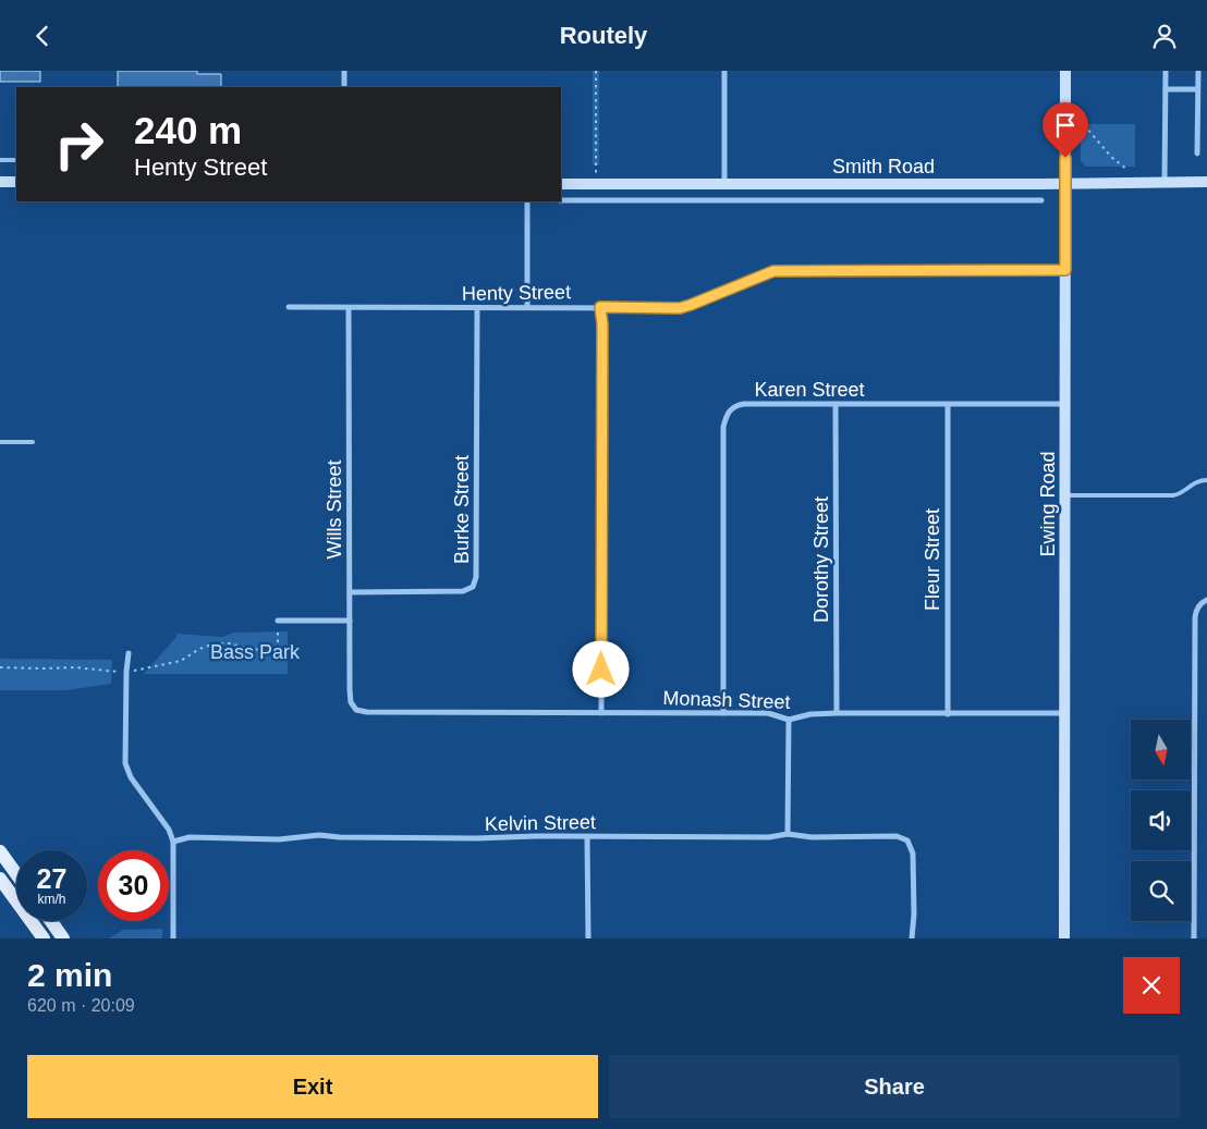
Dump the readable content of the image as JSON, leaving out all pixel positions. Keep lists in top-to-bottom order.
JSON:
{
  "streets": {
    "main road": ["Smith Road", "Ewing Road"],
    "street": [
      "Henty Street",
      "Karen Street",
      "Wills Street",
      "Burke Street",
      "Dorothy Street",
      "Fleur Street",
      "Monash Street",
      "Kelvin Street"
    ]
  },
  "crossings": [
    ["Smith Road", "Ewing Road"],
    ["Henty Street", "Ewing Road"],
    ["Henty Street", "Wills Street"],
    ["Henty Street", "Burke Street"],
    ["Karen Street", "Ewing Road"],
    ["Karen Street", "Dorothy Street"],
    ["Karen Street", "Fleur Street"],
    ["Karen Street", "Monash Street"],
    ["Ewing Road", "Monash Street"],
    ["Wills Street", "Burke Street"],
    ["Wills Street", "Monash Street"],
    ["Dorothy Street", "Monash Street"],
    ["Fleur Street", "Monash Street"]
  ],
  "parks": ["Bass Park"],
  "north": "bottom",
  "page": {
    "header": "Routely",
    "turn": ["240 m", "Henty Street"],
    "speed": "27 km/h",
    "limit": "30",
    "heading": ["2 min", "620 m · 20:09"],
    "buttons": ["Exit", "Share"]
  }
}
